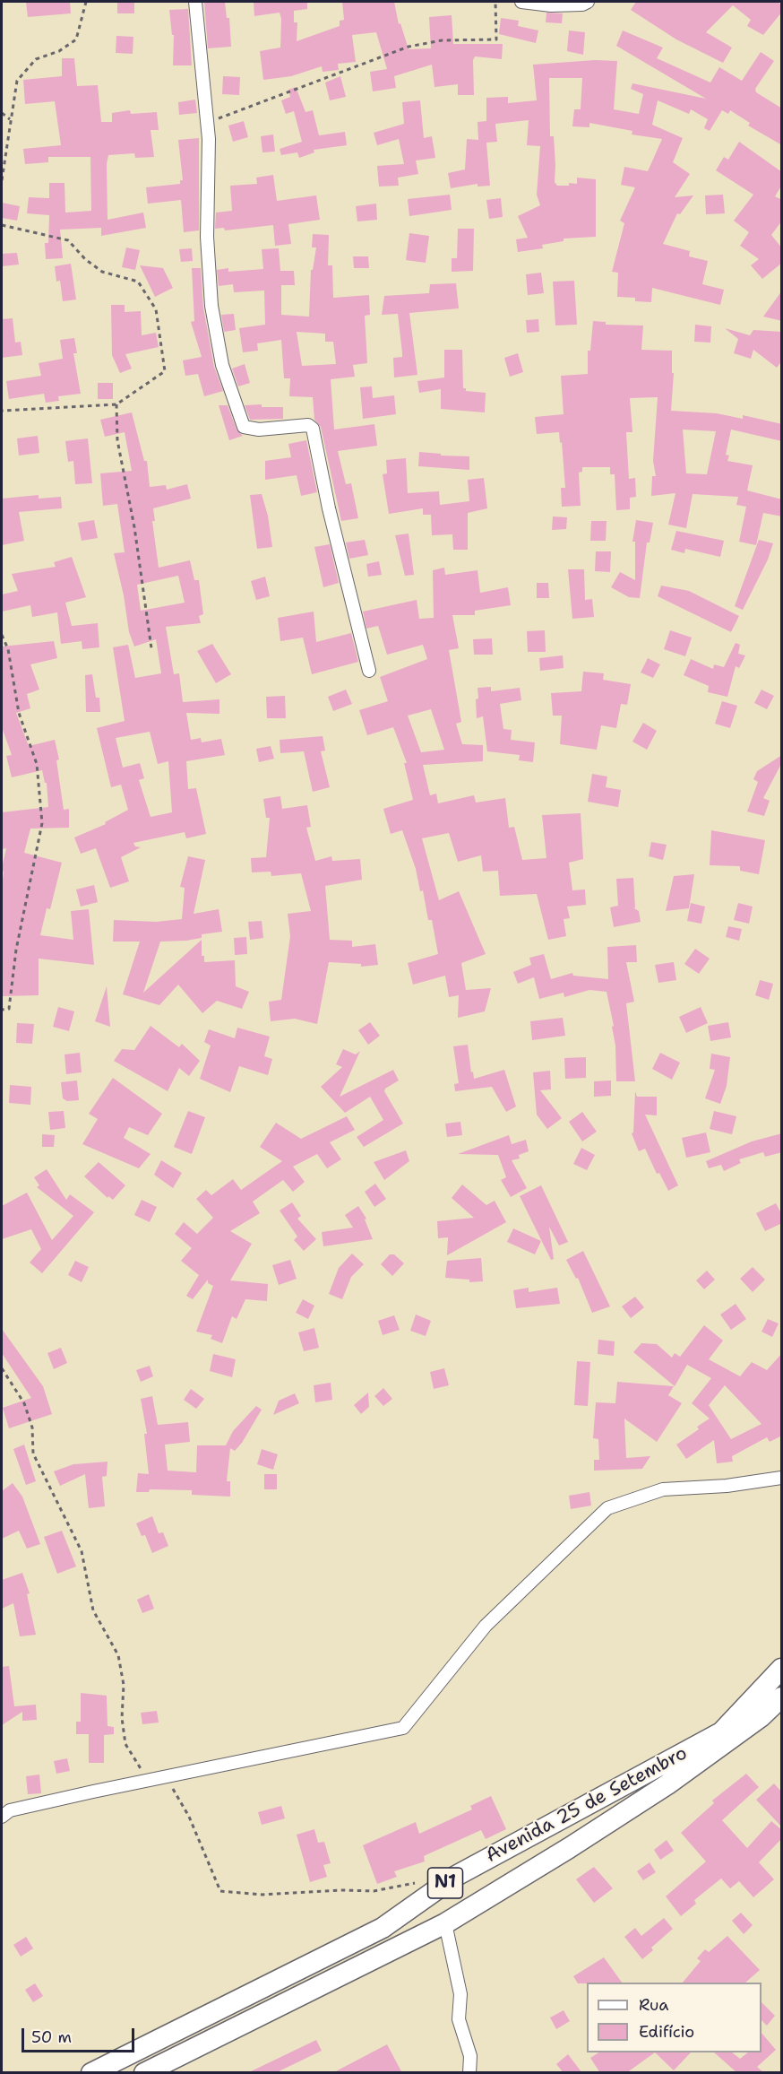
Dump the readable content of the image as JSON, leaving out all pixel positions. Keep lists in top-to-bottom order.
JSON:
{
  "streets": {
    "highway": ["Avenida 25 de Setembro", "N1"]
  },
  "legend": ["Rua", "Edifício"],
  "scale_bar": "50 m"
}
